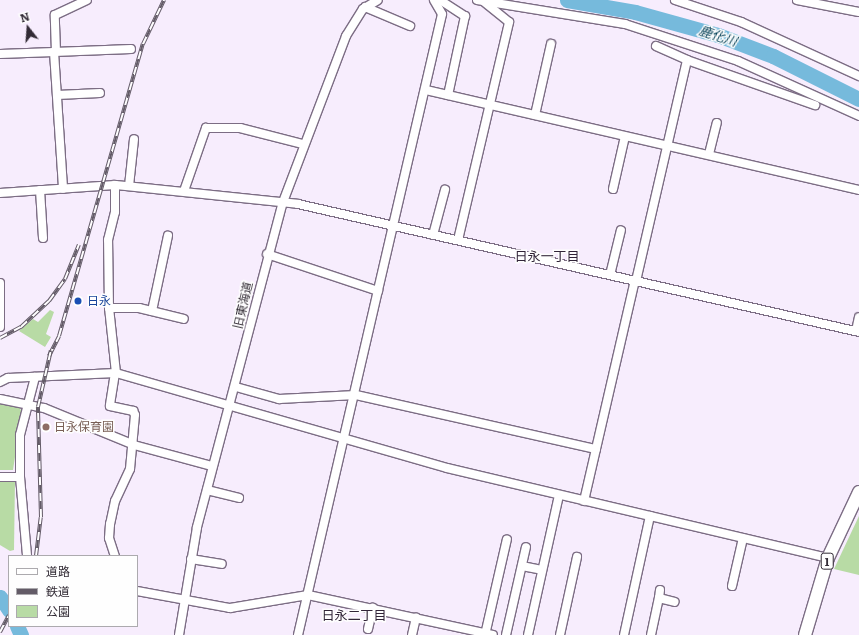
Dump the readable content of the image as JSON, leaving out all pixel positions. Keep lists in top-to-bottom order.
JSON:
{
  "streets": {
    "highway": ["1"],
    "street": ["旧東海道"]
  },
  "districts": ["日永一丁目", "日永二丁目"],
  "water": ["鹿化川"],
  "places": ["日永", "日永保育園"],
  "legend": ["道路", "鉄道", "公園"],
  "north": "top"
}
